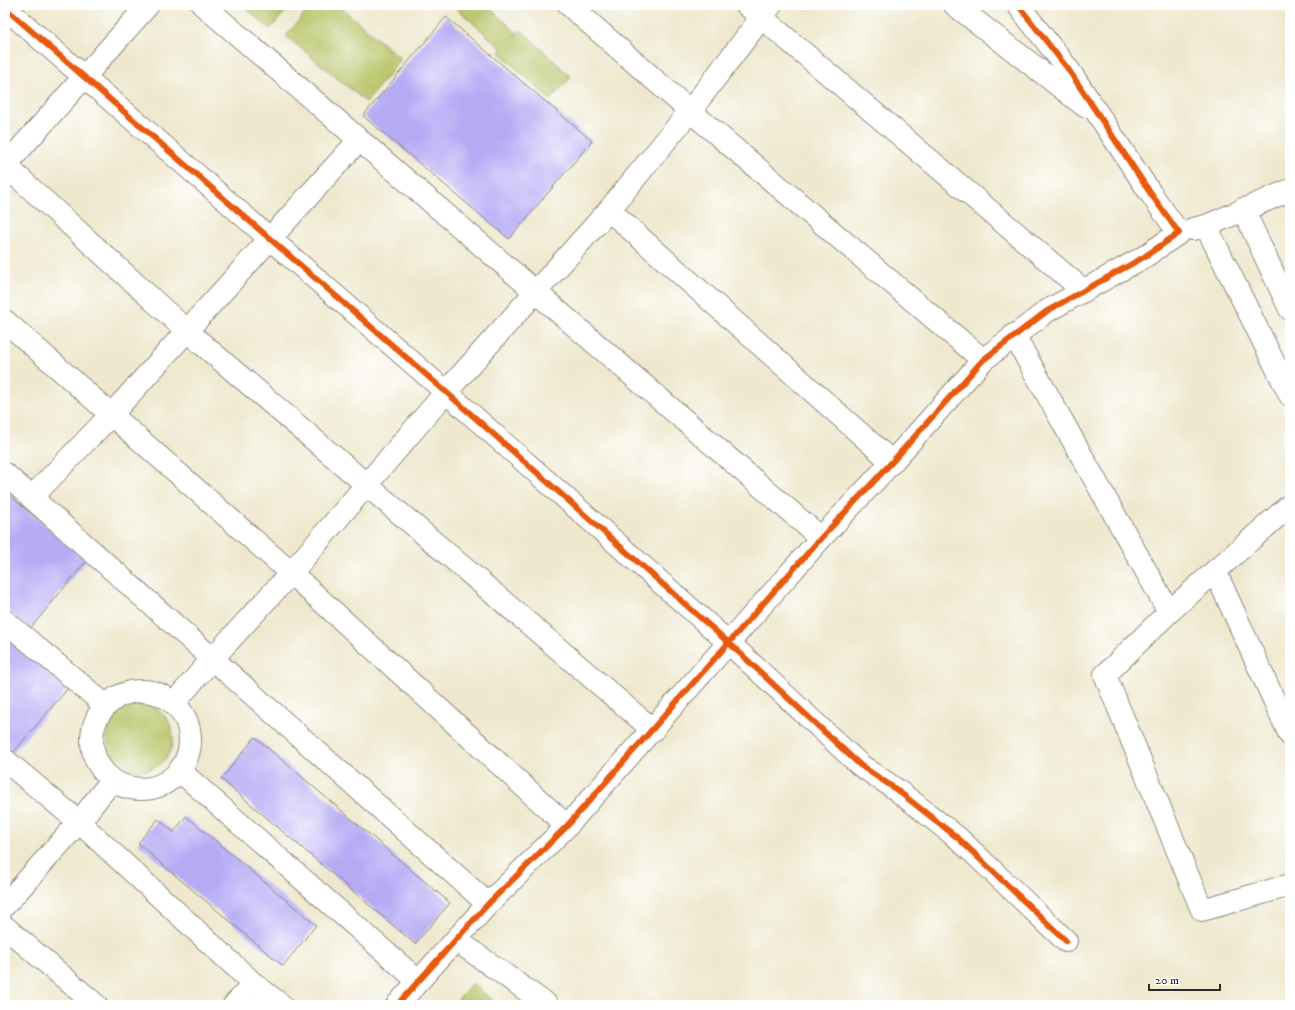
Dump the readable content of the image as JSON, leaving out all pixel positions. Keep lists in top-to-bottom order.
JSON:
{
  "scale_bar": "20 m"
}
